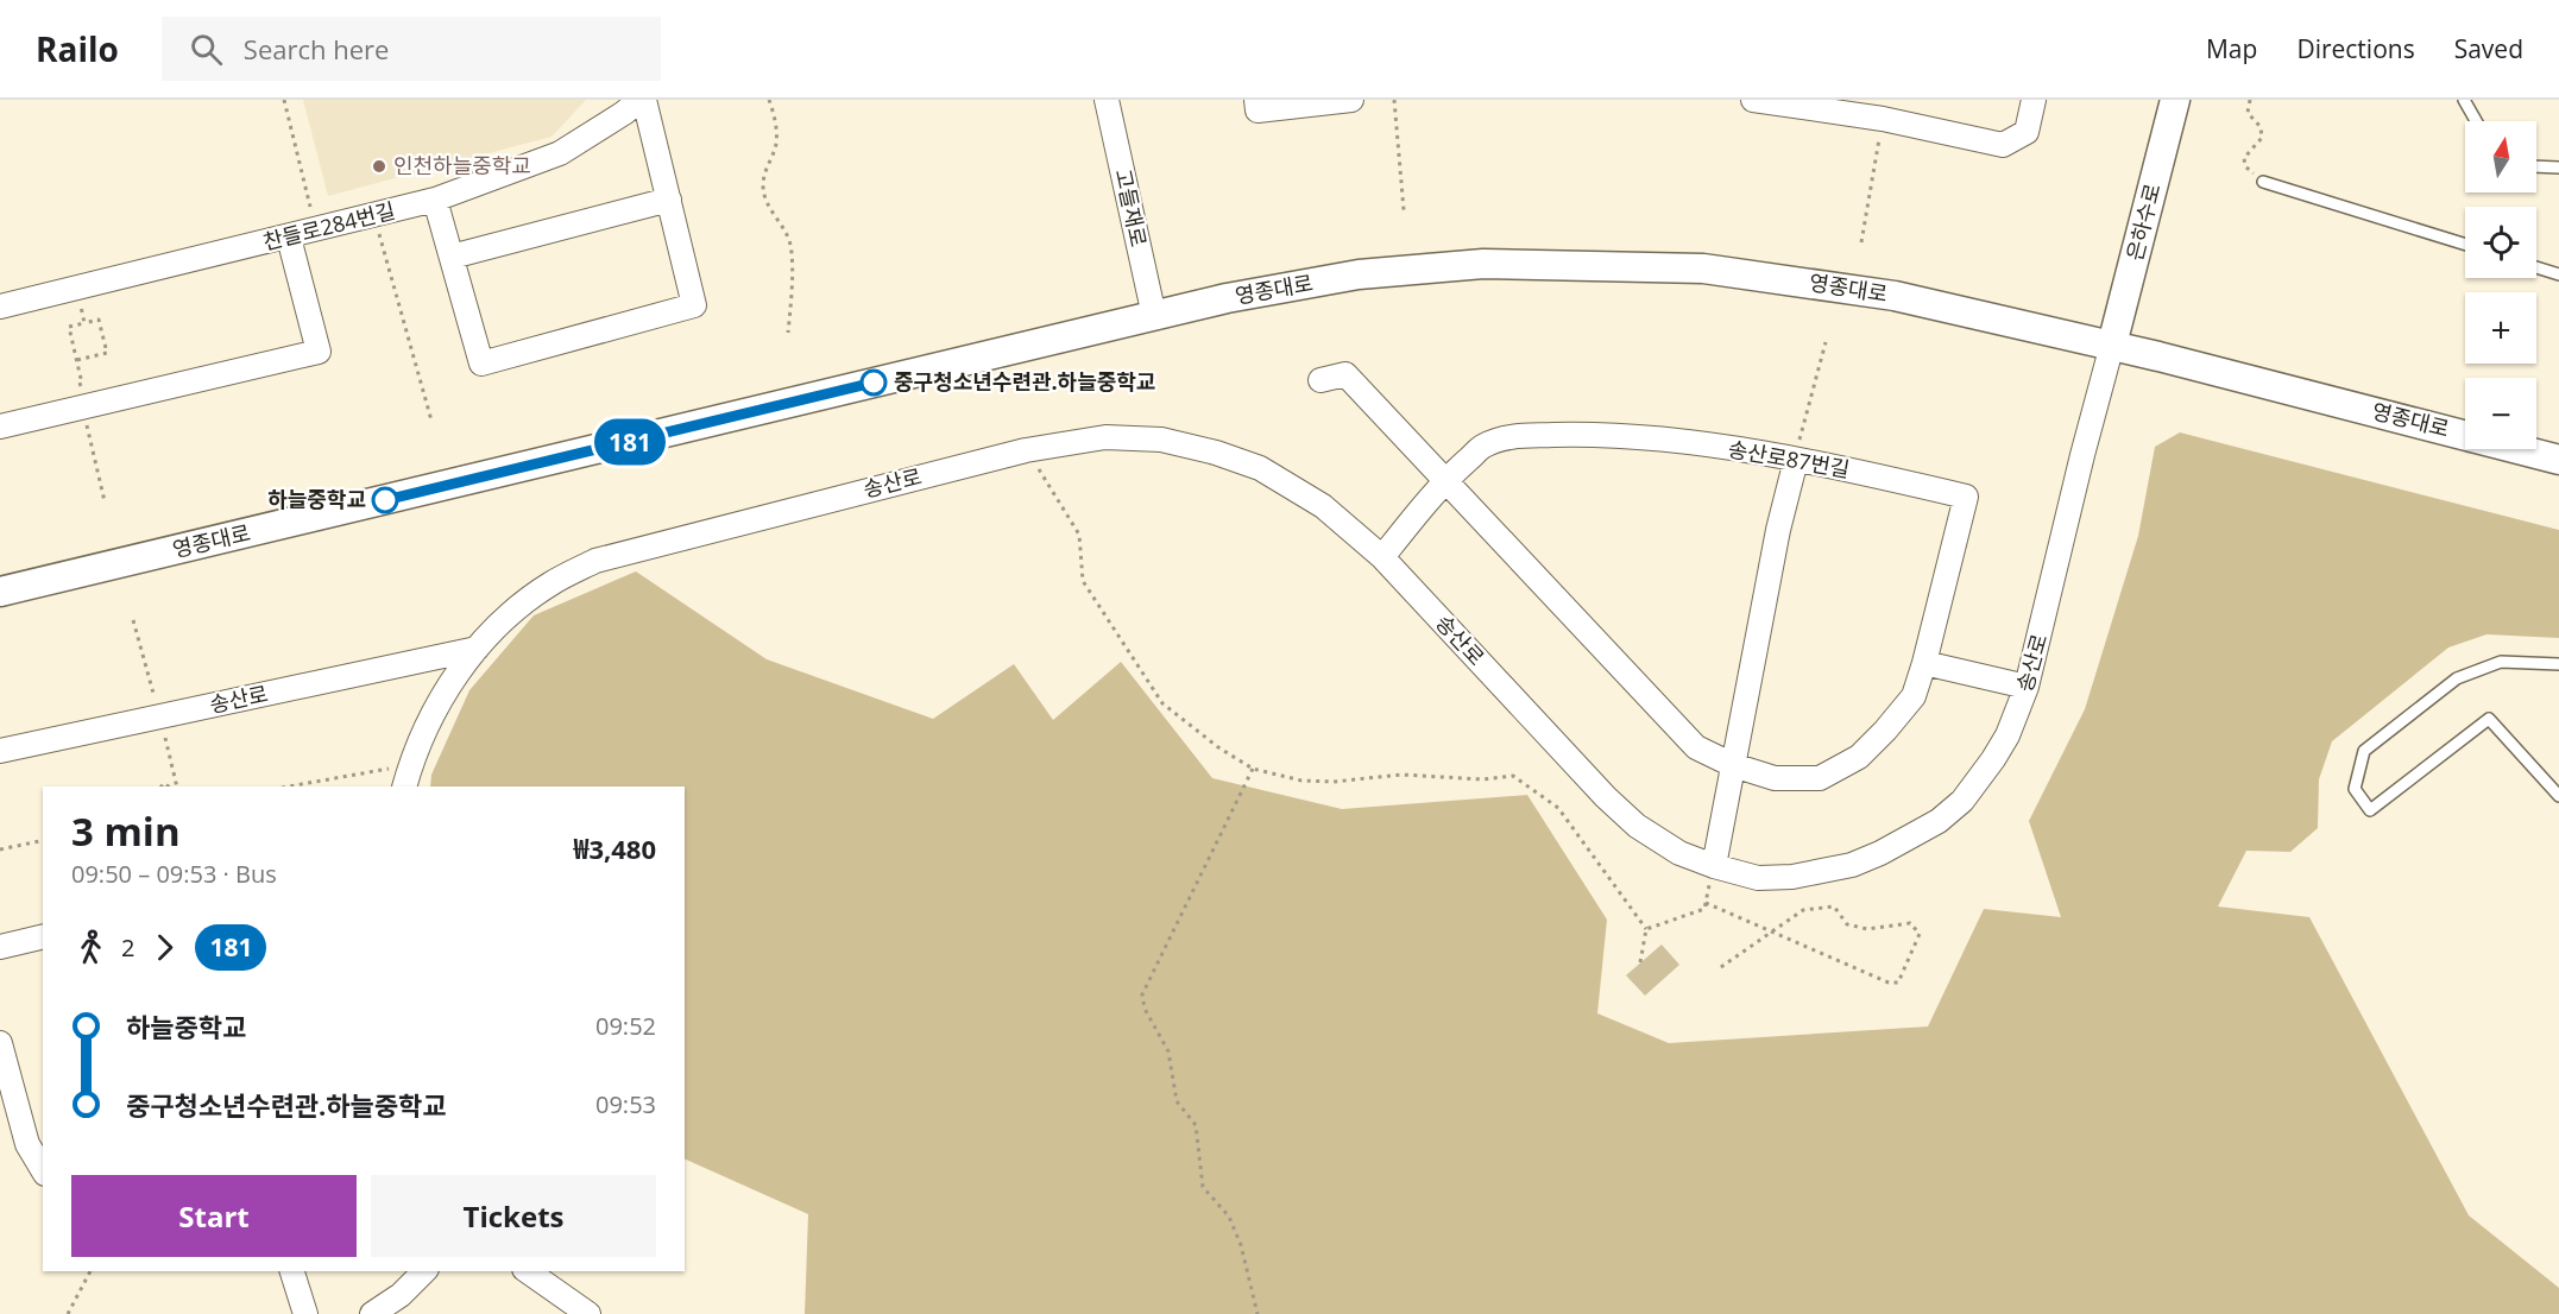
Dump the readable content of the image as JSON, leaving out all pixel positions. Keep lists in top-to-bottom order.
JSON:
{
  "streets": {
    "street": [
      "고들재로",
      "은하수로",
      "찬들로284번길",
      "영종대로",
      "송산로87번길",
      "송산로"
    ]
  },
  "crossings": [
    ["고들재로", "영종대로"],
    ["은하수로", "영종대로"],
    ["은하수로", "송산로"],
    ["영종대로", "송산로"],
    ["송산로87번길", "송산로"]
  ],
  "places": ["인천하늘중학교", "중구청소년수련관.하늘중학교", "하늘중학교"],
  "lines": ["bus line 181"],
  "north": "top",
  "page": {
    "header": "Railo",
    "search": "Search here",
    "nav": ["Map", "Directions", "Saved"],
    "on_map": "181",
    "map_buttons": ["+", "−"],
    "heading": ["3 min", "09:50 – 09:53 · Bus", "₩3,480"],
    "legs": ["2", "181"],
    "list": [
      {
        "name": "하늘중학교",
        "value": "09:52"
      },
      {
        "name": "중구청소년수련관.하늘중학교",
        "value": "09:53"
      }
    ],
    "buttons": ["Start", "Tickets"]
  }
}
